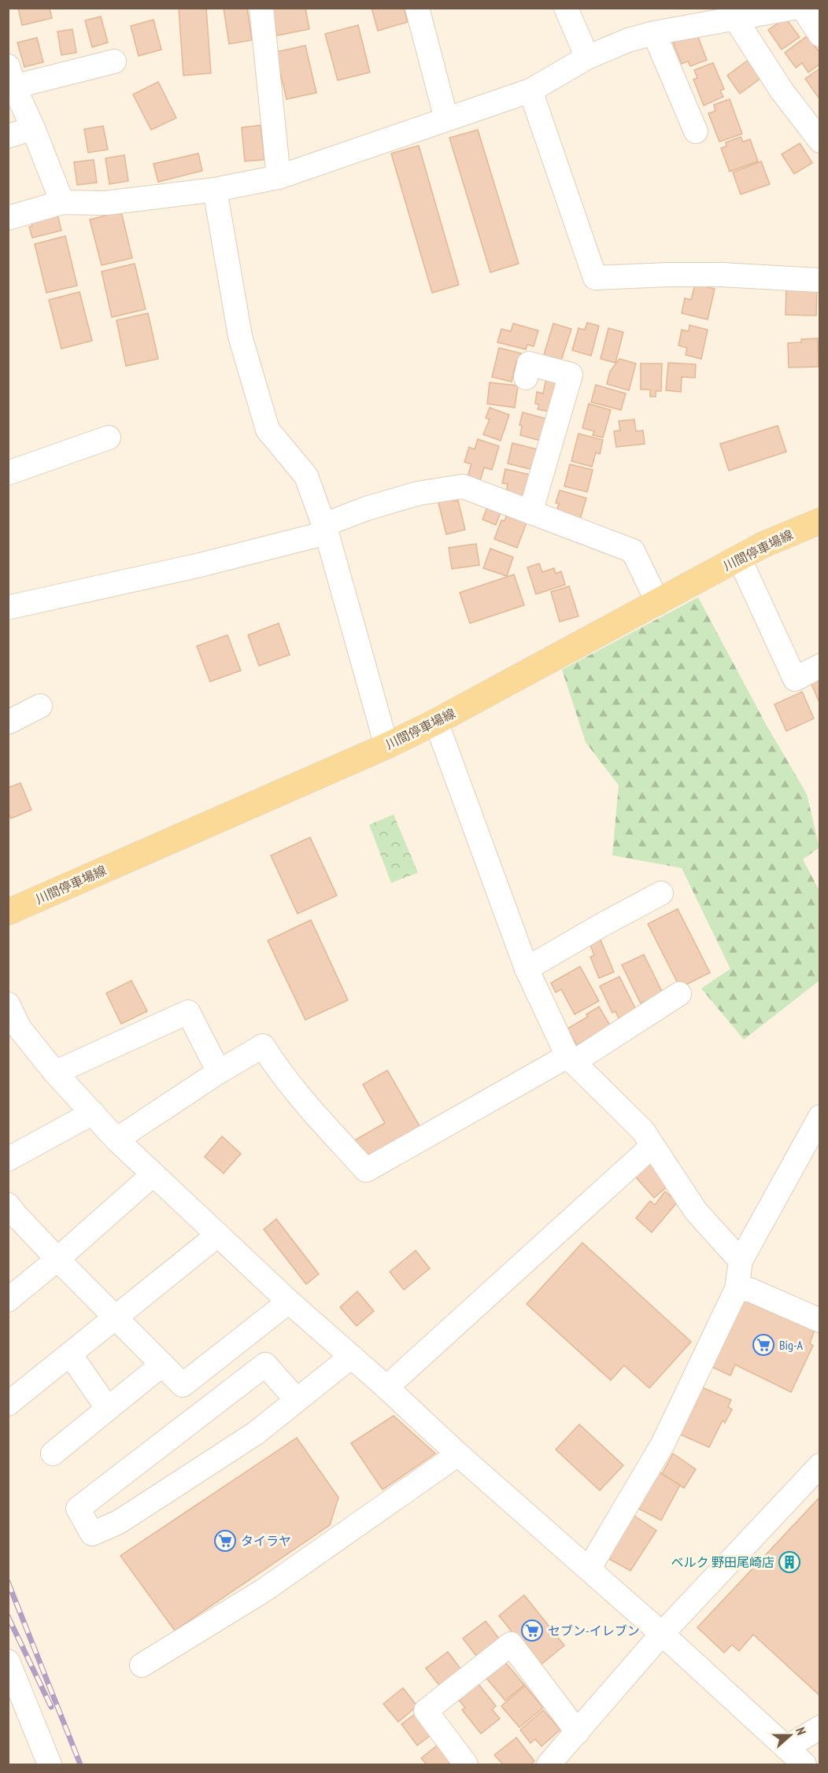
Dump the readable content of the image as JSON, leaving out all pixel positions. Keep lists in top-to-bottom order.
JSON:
{
  "streets": {
    "main road": ["川間停車場線"]
  },
  "places": {
    "supermarket": ["Big-A", "タイラヤ", "セブン-イレブン"],
    "building": ["ベルク 野田尾崎店"]
  },
  "north": "right"
}
